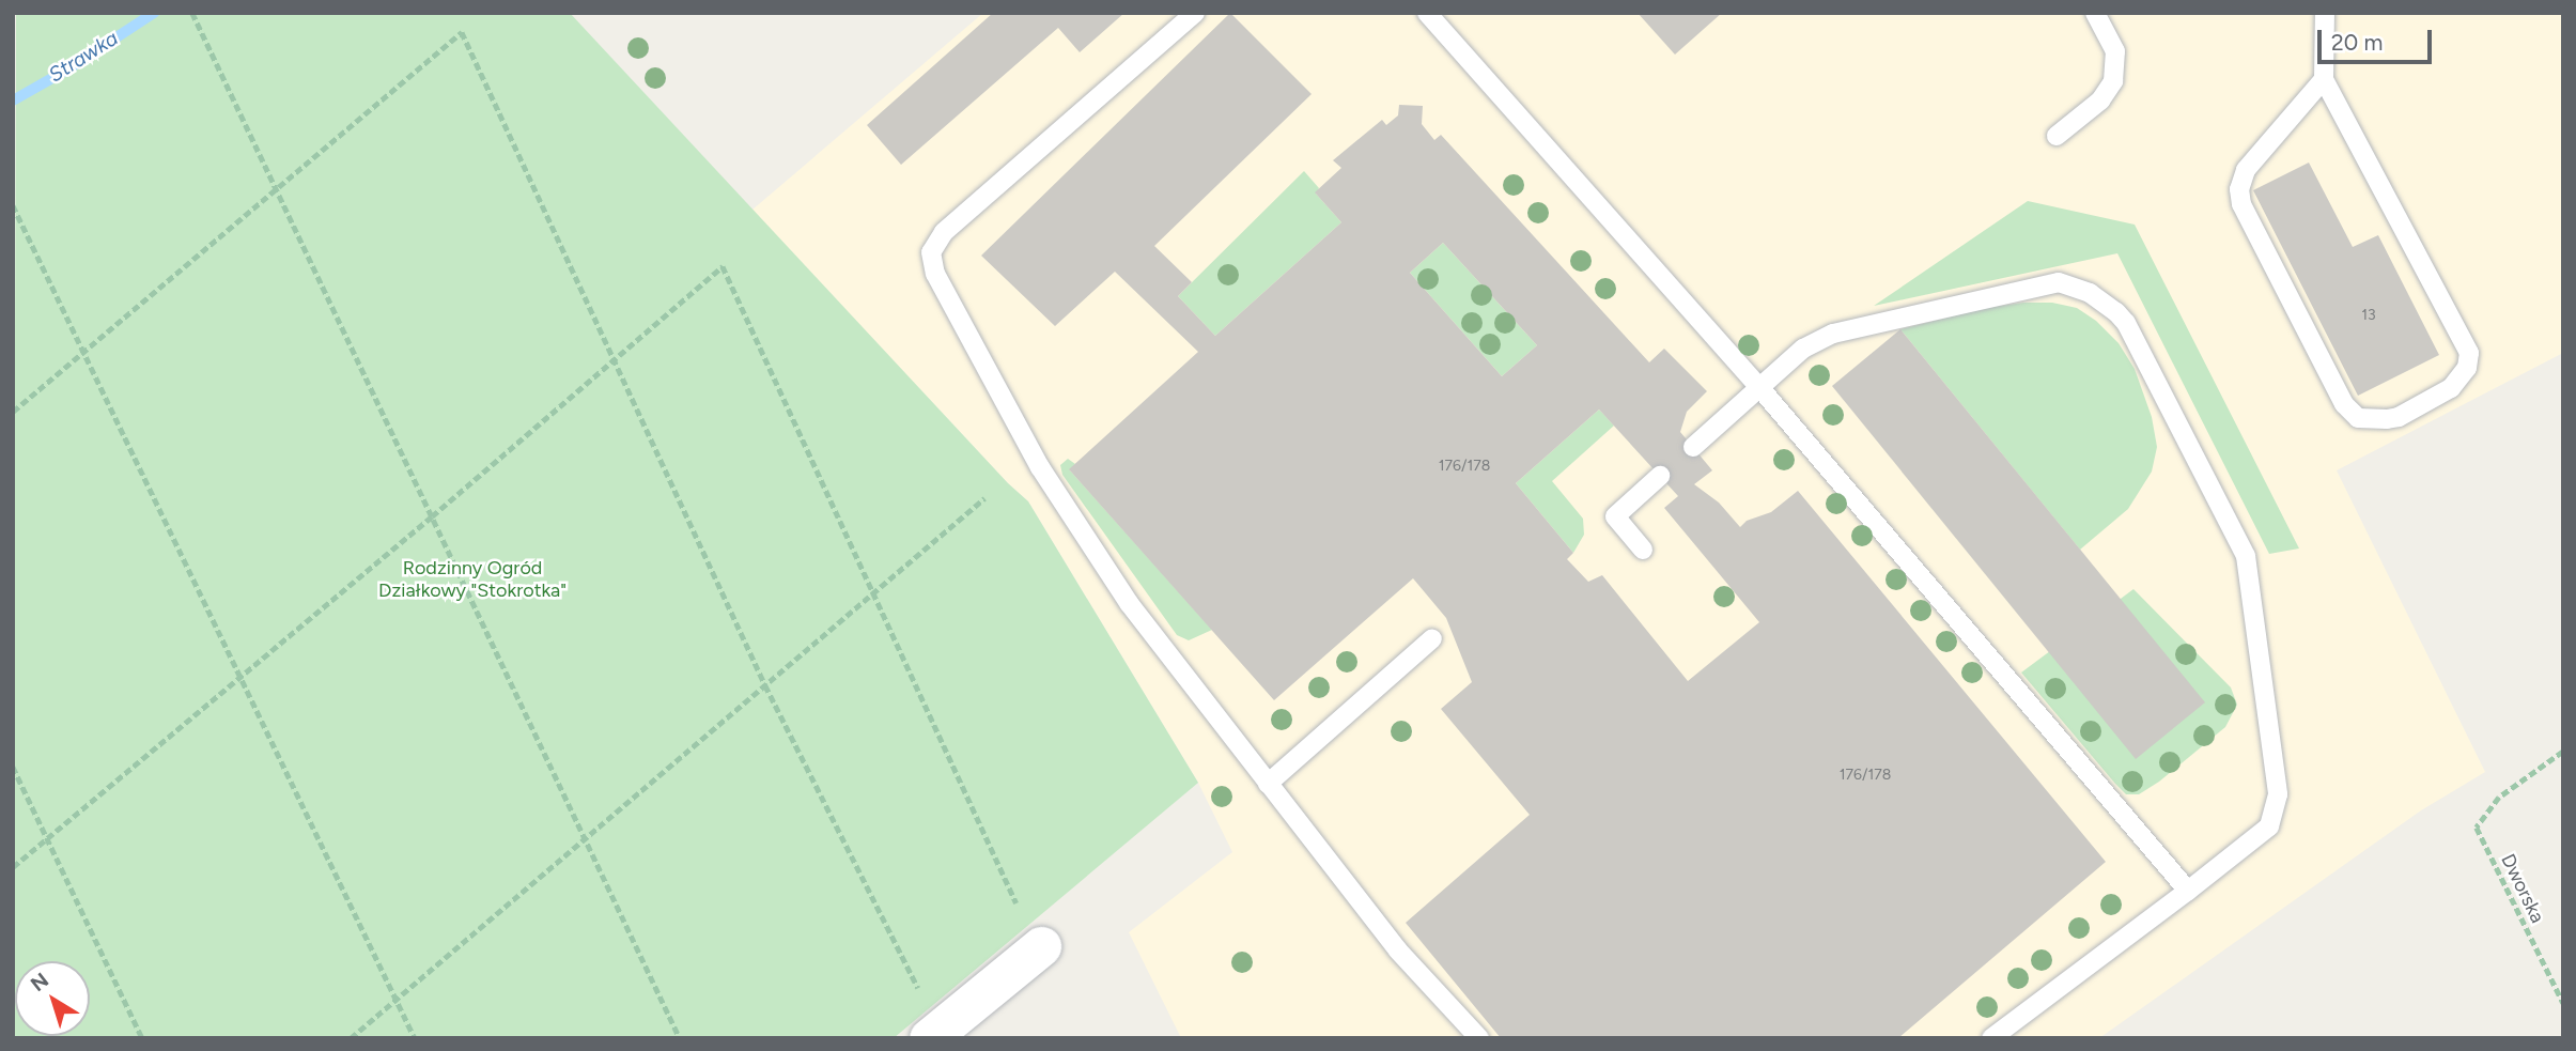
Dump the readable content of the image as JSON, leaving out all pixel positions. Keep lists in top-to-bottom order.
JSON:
{
  "streets": {
    "path": ["Dworska"]
  },
  "water": ["Strawka"],
  "parks": ["Rodzinny Ogród Działkowy \"Stokrotka\""],
  "house_numbers": ["13", "176/178", "176/178"],
  "scale_bar": "20 m",
  "north": "top left"
}
